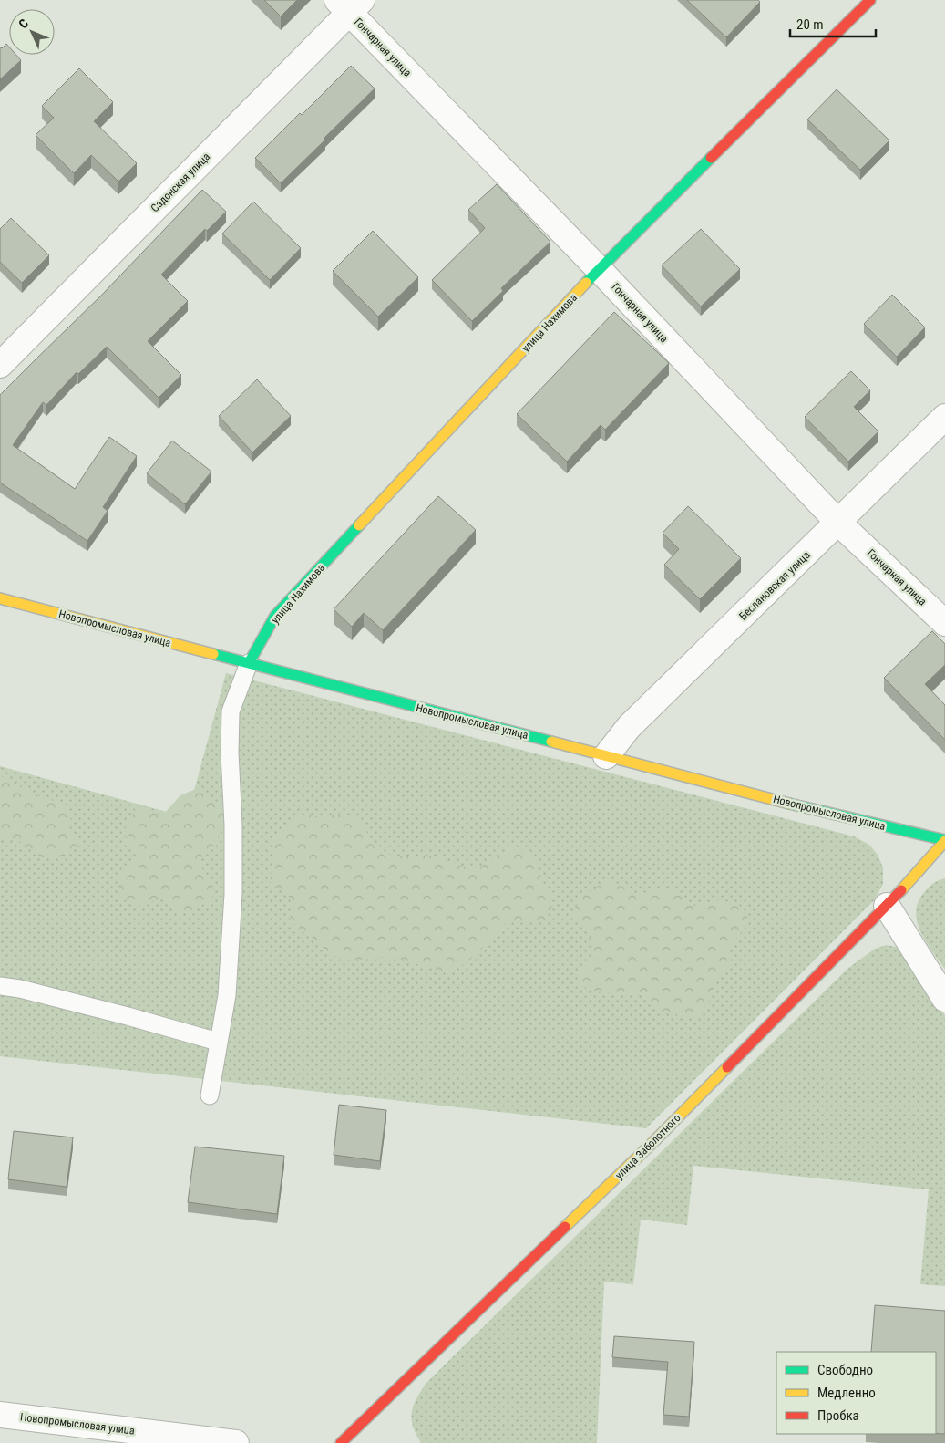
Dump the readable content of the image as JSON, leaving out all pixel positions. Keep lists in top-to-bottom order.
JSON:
{
  "streets": {
    "street": [
      "Гончарная улица",
      "Садонская улица",
      "улица Нахимова",
      "Беслановская улица",
      "Новопромысловая улица",
      "улица Заболотного"
    ]
  },
  "crossings": [
    ["Гончарная улица", "Садонская улица"],
    ["Гончарная улица", "улица Нахимова"],
    ["Гончарная улица", "Беслановская улица"],
    ["улица Нахимова", "Новопромысловая улица"],
    ["Беслановская улица", "Новопромысловая улица"],
    ["Новопромысловая улица", "улица Заболотного"]
  ],
  "legend": ["Свободно", "Медленно", "Пробка"],
  "scale_bar": "20 m",
  "north": "top left"
}
